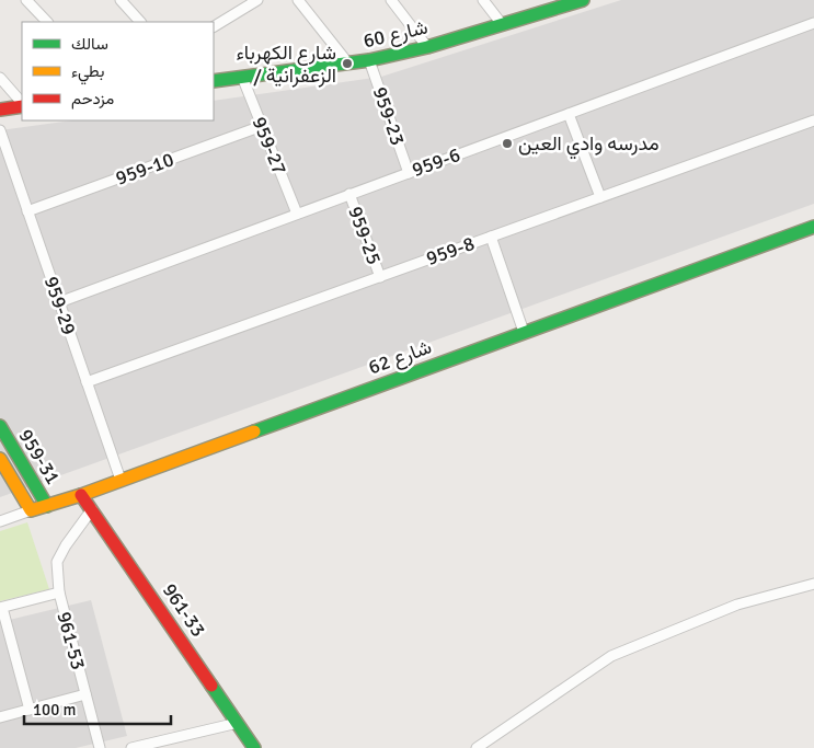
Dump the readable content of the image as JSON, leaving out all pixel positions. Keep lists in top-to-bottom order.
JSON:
{
  "streets": {
    "street": [
      "شارع 60",
      "959-23",
      "959-27",
      "959-6",
      "959-10",
      "959-25",
      "959-8",
      "959-29",
      "شارع 62",
      "959-31",
      "961-33",
      "961-53"
    ]
  },
  "crossings": [
    ["شارع 60", "959-23"],
    ["شارع 60", "959-27"],
    ["959-23", "959-6"],
    ["959-27", "959-6"],
    ["959-27", "959-10"],
    ["959-6", "959-25"],
    ["959-6", "959-29"],
    ["959-10", "959-29"],
    ["959-25", "959-8"],
    ["959-8", "959-29"],
    ["959-29", "شارع 62"],
    ["شارع 62", "959-31"],
    ["شارع 62", "961-33"]
  ],
  "places": ["شارع الكهرباء / الزعفرانية", "مدرسه وادي العين"],
  "legend": ["سالك", "بطيء", "مزدحم"],
  "scale_bar": "100 m"
}
